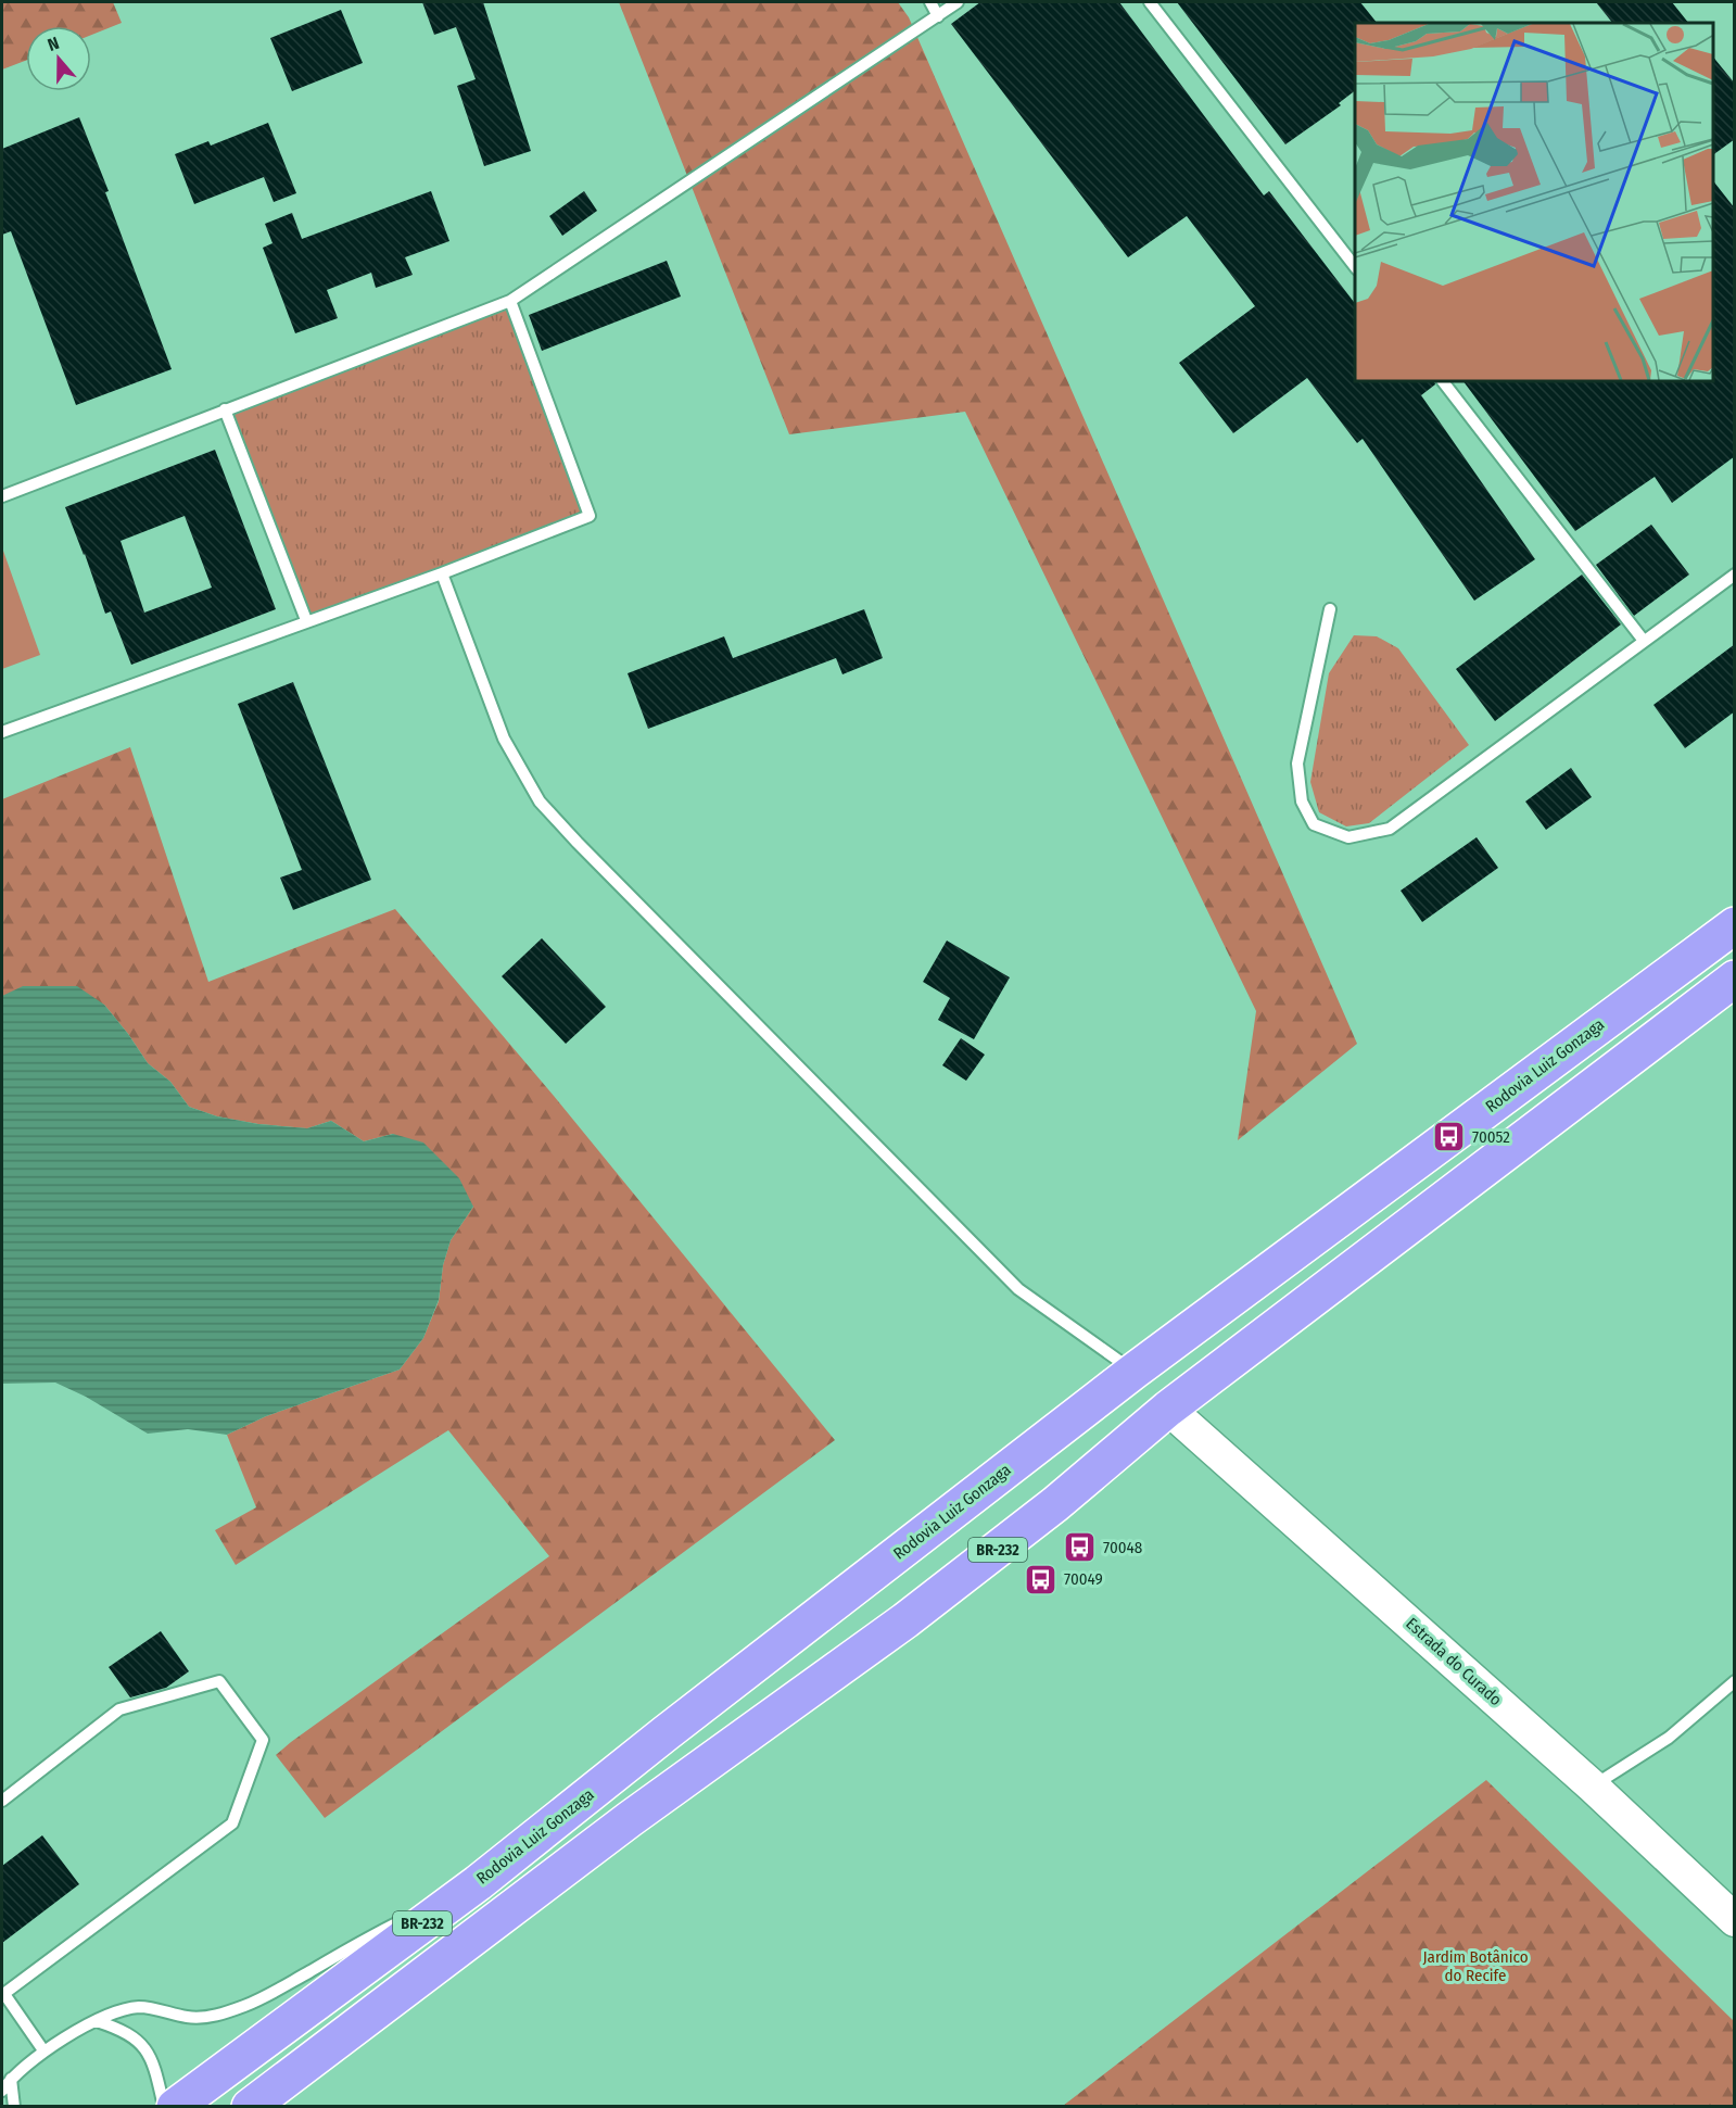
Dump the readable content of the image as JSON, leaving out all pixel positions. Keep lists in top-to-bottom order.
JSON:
{
  "streets": {
    "highway": ["Rodovia Luiz Gonzaga", "BR-232"],
    "main road": ["Estrada do Curado"]
  },
  "crossings": [
    ["BR-232", "Estrada do Curado"]
  ],
  "parks": ["Jardim Botânico do Recife"],
  "places": {
    "bus stop": ["70052", "70048", "70049"]
  },
  "north": "top"
}
